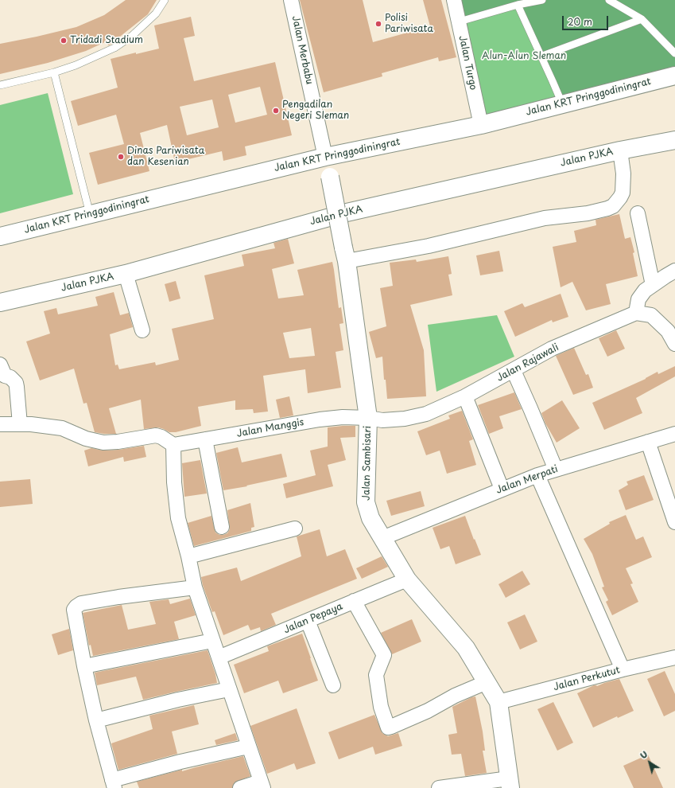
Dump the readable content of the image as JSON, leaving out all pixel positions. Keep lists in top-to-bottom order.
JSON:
{
  "streets": {
    "main road": ["Jalan KRT Pringgodiningrat", "Jalan PJKA", "Jalan Sambisari"],
    "street": [
      "Jalan Merbabu",
      "Jalan Turgo",
      "Jalan Rajawali",
      "Jalan Manggis",
      "Jalan Merpati",
      "Jalan Pepaya",
      "Jalan Perkutut"
    ]
  },
  "crossings": [
    ["Jalan Merbabu", "Jalan KRT Pringgodiningrat"],
    ["Jalan Merbabu", "Jalan Sambisari"],
    ["Jalan Turgo", "Jalan KRT Pringgodiningrat"],
    ["Jalan KRT Pringgodiningrat", "Jalan Sambisari"],
    ["Jalan Rajawali", "Jalan Manggis"],
    ["Jalan Rajawali", "Jalan Sambisari"],
    ["Jalan Manggis", "Jalan Sambisari"],
    ["Jalan Sambisari", "Jalan Merpati"],
    ["Jalan Sambisari", "Jalan Pepaya"],
    ["Jalan Sambisari", "Jalan Perkutut"]
  ],
  "parks": ["Alun-Alun Sleman"],
  "places": [
    "Polisi Pariwisata",
    "Tridadi Stadium",
    "Pengadilan Negeri Sleman",
    "Dinas Pariwisata dan Kesenian"
  ],
  "scale_bar": "20 m",
  "north": "top left"
}
